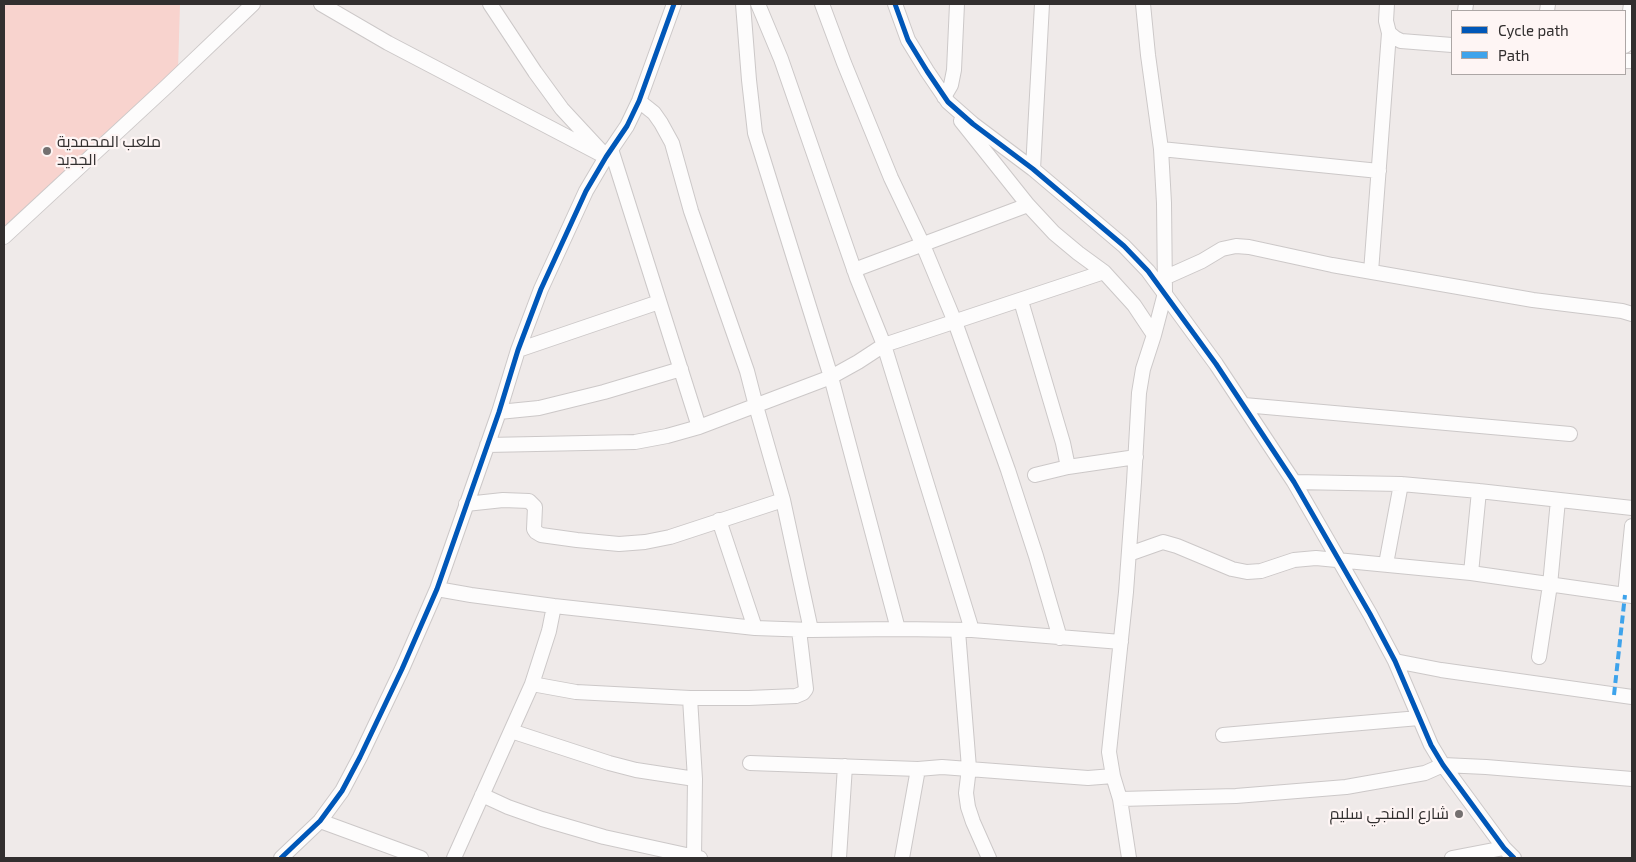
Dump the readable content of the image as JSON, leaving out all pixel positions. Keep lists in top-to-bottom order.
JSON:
{
  "places": ["ملعب المحمدية الجديد", "شارع المنجي سليم"],
  "legend": ["Cycle path", "Path"]
}
